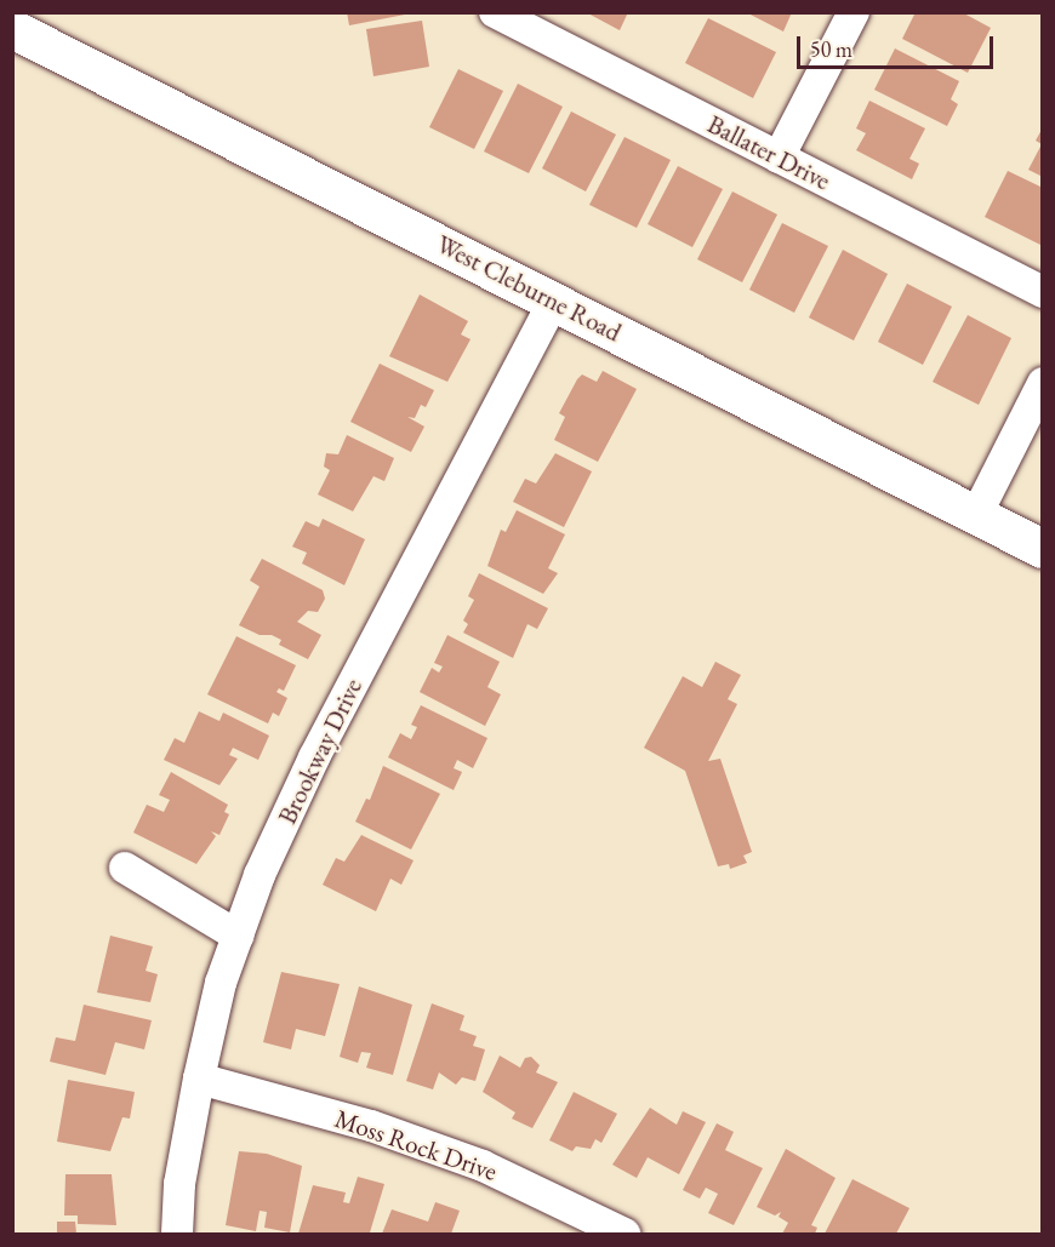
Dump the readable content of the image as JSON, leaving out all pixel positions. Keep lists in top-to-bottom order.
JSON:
{
  "streets": {
    "street": [
      "Ballater Drive",
      "West Cleburne Road",
      "Brookway Drive",
      "Moss Rock Drive"
    ]
  },
  "crossings": [
    ["West Cleburne Road", "Brookway Drive"],
    ["Brookway Drive", "Moss Rock Drive"]
  ],
  "scale_bar": "50 m"
}
